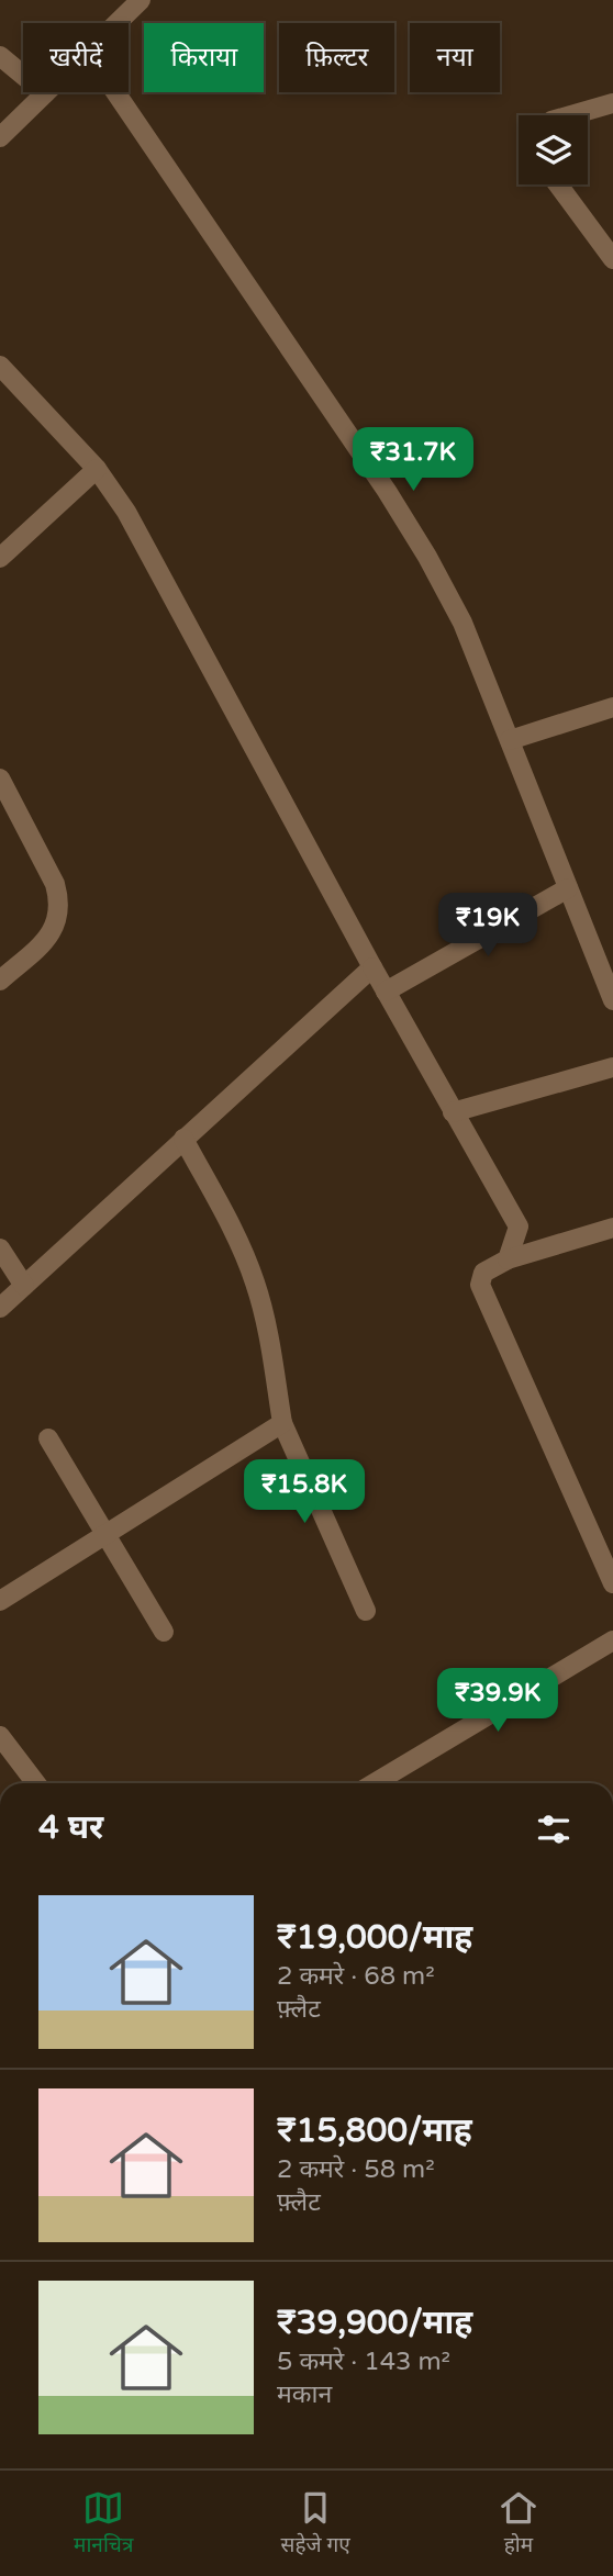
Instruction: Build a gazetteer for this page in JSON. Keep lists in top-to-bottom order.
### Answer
{
  "page": {
    "chip": [
      "खरीदें",
      "किराया",
      "फ़िल्टर",
      "नया"
    ],
    "price": [
      "₹31.7K",
      "₹19K",
      "₹15.8K",
      "₹39.9K"
    ],
    "heading": "4 घर",
    "list": [
      {
        "name": "₹19,000/माह",
        "note": "2 कमरे · 68 m² · फ़्लैट"
      },
      {
        "name": "₹15,800/माह",
        "note": "2 कमरे · 58 m² · फ़्लैट"
      },
      {
        "name": "₹39,900/माह",
        "note": "5 कमरे · 143 m² · मकान"
      }
    ],
    "tabs": ["मानचित्र", "सहेजे गए", "होम"]
  }
}
